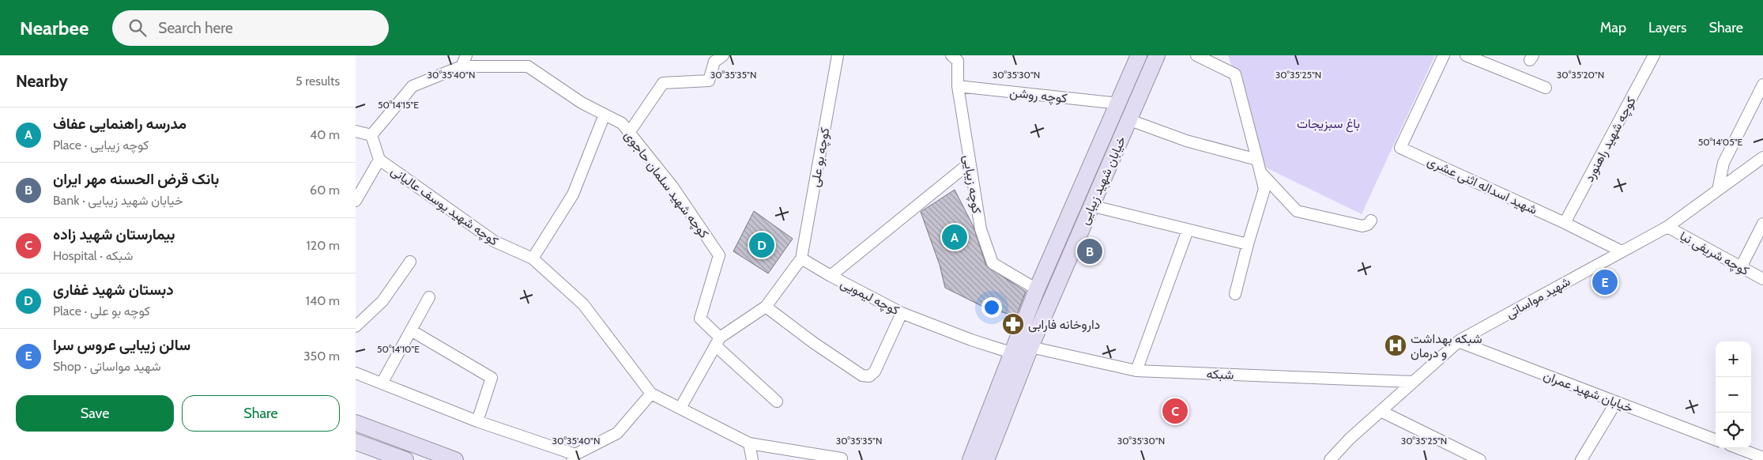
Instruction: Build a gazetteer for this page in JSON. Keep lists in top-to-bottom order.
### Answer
{
  "streets": {
    "main road": ["خیابان شهید زیبایی"],
    "street": [
      "کوچه روشن",
      "کوچه شهید راهنورد",
      "کوچه بو علی",
      "کوچه شهید سلمان حاجوی",
      "کوچه زیبایی",
      "شهید اسداله اثنی عشری",
      "کوچه شهید یوسف عالیانی",
      "کوچه شریفی نیا",
      "کوچه لیمویی",
      "شهید مواساتی",
      "شبکه",
      "خیابان شهید عمران"
    ]
  },
  "crossings": [
    ["کوچه روشن", "خیابان شهید زیبایی"],
    ["کوچه روشن", "کوچه زیبایی"],
    ["کوچه شهید راهنورد", "شهید اسداله اثنی عشری"],
    ["خیابان شهید زیبایی", "کوچه زیبایی"],
    ["خیابان شهید زیبایی", "کوچه لیمویی"],
    ["خیابان شهید زیبایی", "شبکه"],
    ["کوچه زیبایی", "کوچه لیمویی"],
    ["شهید اسداله اثنی عشری", "شهید مواساتی"],
    ["کوچه شریفی نیا", "شهید مواساتی"],
    ["شهید مواساتی", "شبکه"],
    ["شهید مواساتی", "خیابان شهید عمران"]
  ],
  "parks": ["باغ سبزیجات"],
  "places": {
    "pharmacy": ["داروخانه فارابی"],
    "hospital": ["شبکه بهداشت و درمان"]
  },
  "page": {
    "header": "Nearbee",
    "search": "Search here",
    "nav": ["Map", "Layers", "Share"],
    "heading": ["Nearby", "5 results"],
    "list": [
      {
        "mark": "A",
        "name": "مدرسه راهنمایی عفاف",
        "note": "Place · کوچه زیبایی",
        "value": "40 m"
      },
      {
        "mark": "B",
        "name": "بانک قرض الحسنه مهر ایران",
        "note": "Bank · خیابان شهید زیبایی",
        "value": "60 m"
      },
      {
        "mark": "C",
        "name": "بیمارستان شهید زاده",
        "note": "Hospital · شبکه",
        "value": "120 m"
      },
      {
        "mark": "D",
        "name": "دبستان شهید غفاری",
        "note": "Place · کوچه بو علی",
        "value": "140 m"
      },
      {
        "mark": "E",
        "name": "سالن زیبایی عروس سرا",
        "note": "Shop · شهید مواساتی",
        "value": "350 m"
      }
    ],
    "pins": [
      "A",
      "D",
      "B",
      "E",
      "C"
    ],
    "map_buttons": ["+", "−"],
    "buttons": ["Save", "Share"]
  },
  "coordinates": [
    "30°35'40\"N",
    "30°35'35\"N",
    "30°35'30\"N",
    "30°35'25\"N",
    "30°35'20\"N",
    "50°14'15\"E",
    "50°14'05\"E",
    "50°14'10\"E"
  ]
}
